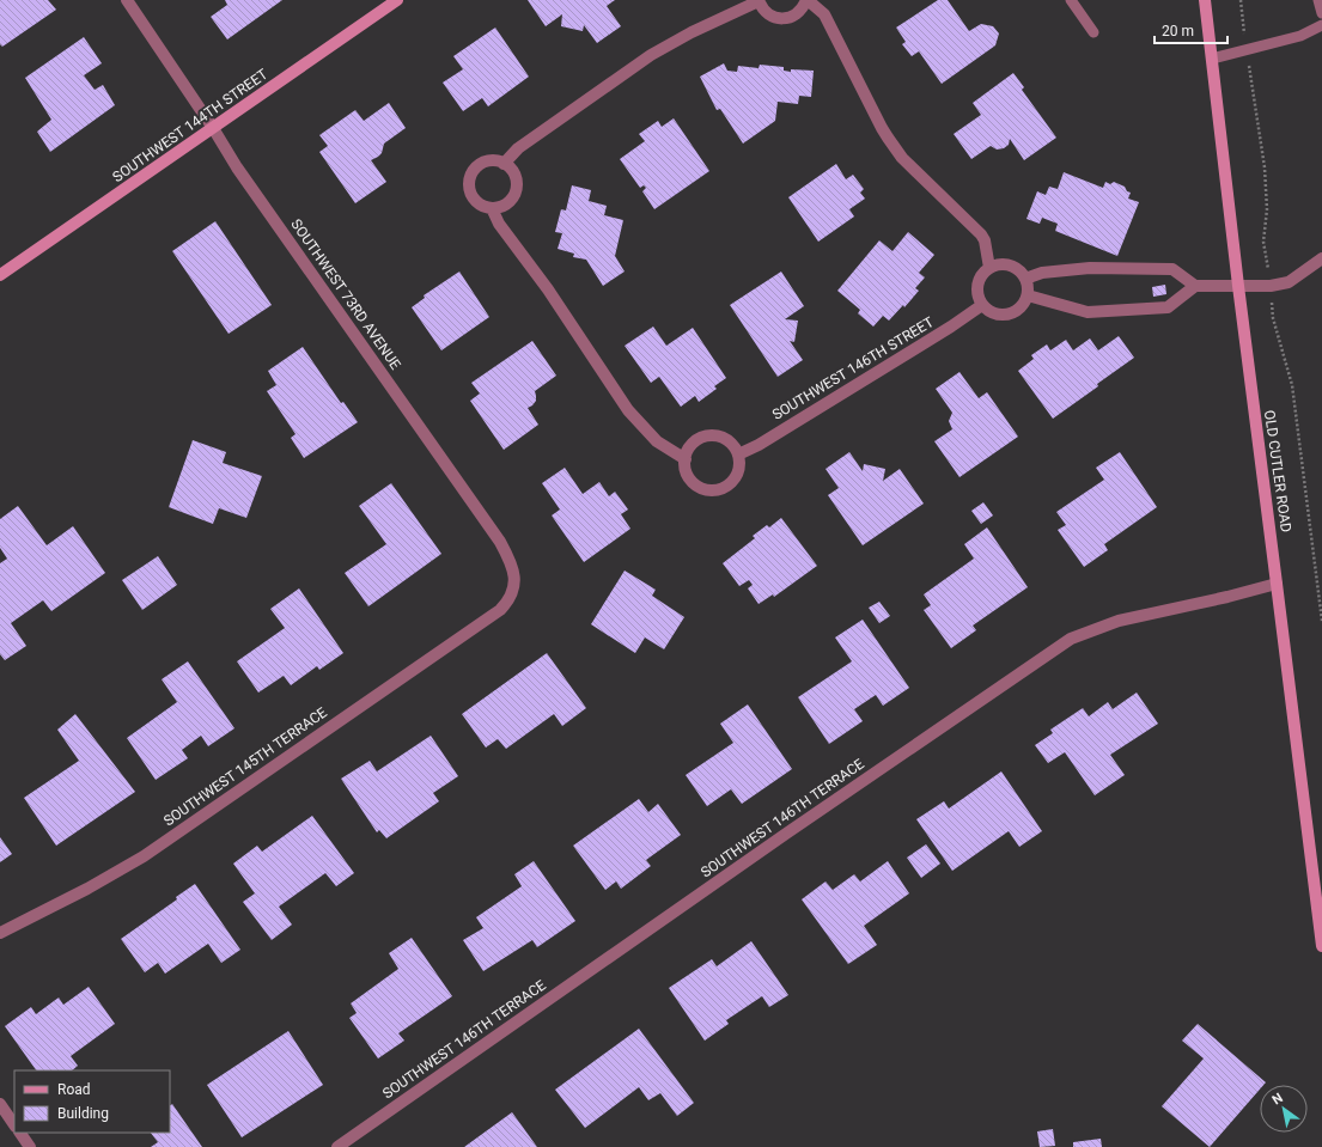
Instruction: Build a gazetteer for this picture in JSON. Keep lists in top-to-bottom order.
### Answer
{
  "streets": {
    "main road": ["SOUTHWEST 144TH STREET", "OLD CUTLER ROAD"],
    "street": [
      "SOUTHWEST 73RD AVENUE",
      "SOUTHWEST 146TH STREET",
      "SOUTHWEST 145TH TERRACE",
      "SOUTHWEST 146TH TERRACE"
    ]
  },
  "crossings": [
    ["SOUTHWEST 144TH STREET", "SOUTHWEST 73RD AVENUE"],
    ["SOUTHWEST 73RD AVENUE", "SOUTHWEST 145TH TERRACE"],
    ["OLD CUTLER ROAD", "SOUTHWEST 146TH TERRACE"]
  ],
  "legend": ["Road", "Building"],
  "scale_bar": "20 m",
  "north": "top left"
}
